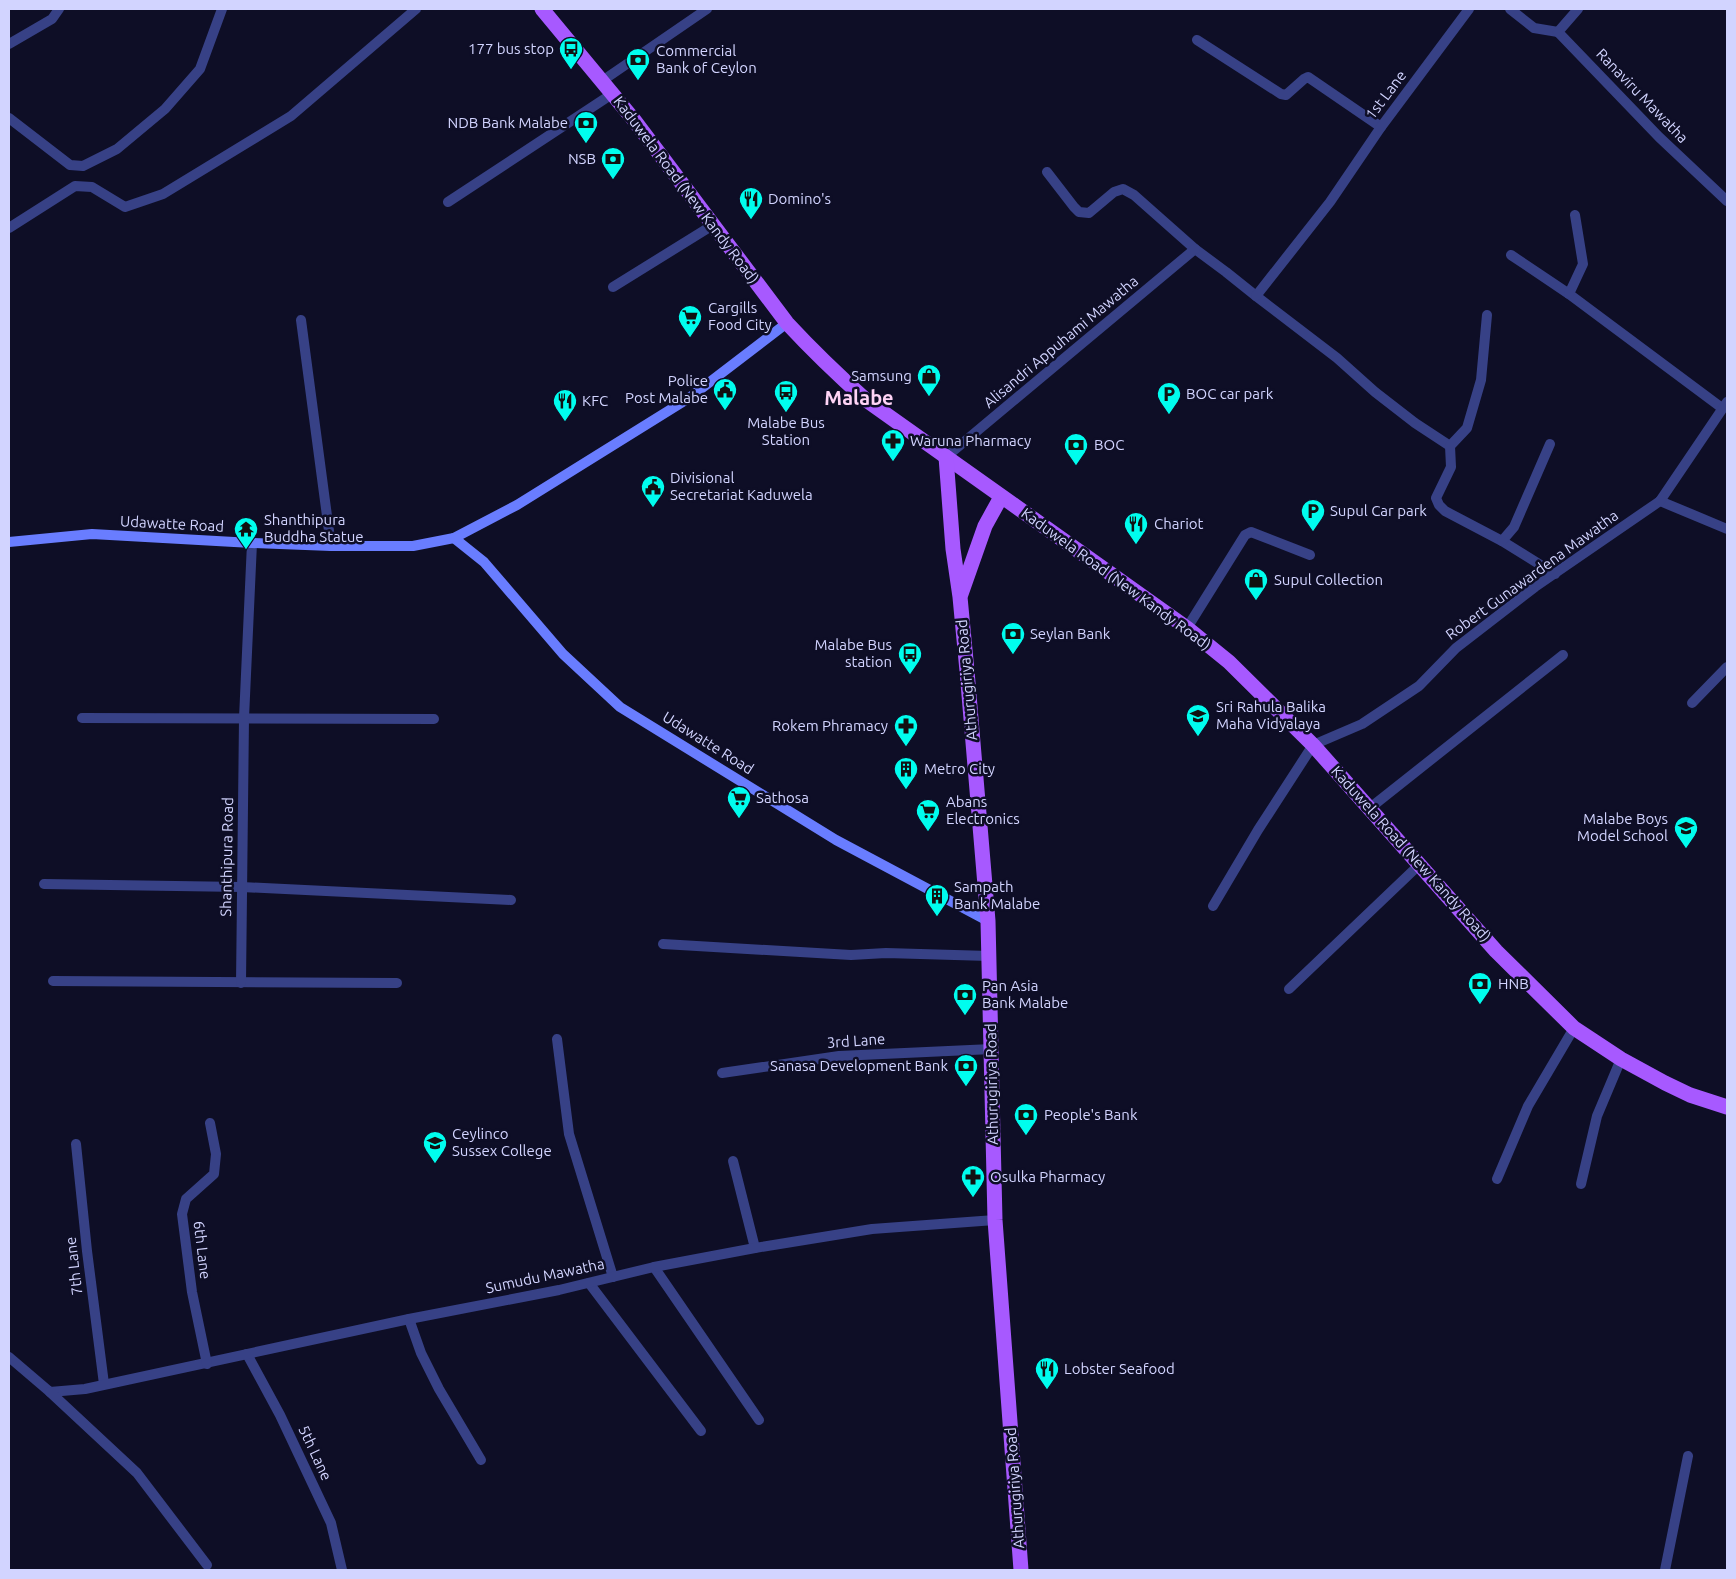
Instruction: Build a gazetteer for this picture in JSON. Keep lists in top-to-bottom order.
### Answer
{
  "streets": {
    "main road": ["Kaduwela Road (New Kandy Road)", "Athurugiriya Road"],
    "street": [
      "1st Lane",
      "Ranaviru Mawatha",
      "Alisandri Appuhami Mawatha",
      "Udawatte Road",
      "Robert Gunawardena Mawatha",
      "Shanthipura Road",
      "3rd Lane",
      "6th Lane",
      "7th Lane",
      "Sumudu Mawatha",
      "5th Lane"
    ]
  },
  "crossings": [
    ["Kaduwela Road (New Kandy Road)", "Alisandri Appuhami Mawatha"],
    ["Kaduwela Road (New Kandy Road)", "Udawatte Road"],
    ["Kaduwela Road (New Kandy Road)", "Robert Gunawardena Mawatha"],
    ["Kaduwela Road (New Kandy Road)", "Athurugiriya Road"],
    ["Alisandri Appuhami Mawatha", "Athurugiriya Road"],
    ["Udawatte Road", "Athurugiriya Road"],
    ["Udawatte Road", "Shanthipura Road"],
    ["Athurugiriya Road", "3rd Lane"],
    ["Athurugiriya Road", "Sumudu Mawatha"],
    ["6th Lane", "Sumudu Mawatha"],
    ["7th Lane", "Sumudu Mawatha"],
    ["Sumudu Mawatha", "5th Lane"]
  ],
  "districts": ["Malabe"],
  "places": {
    "bus stop": ["177 bus stop", "Malabe Bus Station", "Malabe Bus station"],
    "bank": [
      "Commercial Bank of Ceylon",
      "NDB Bank Malabe",
      "NSB",
      "BOC",
      "Seylan Bank",
      "HNB",
      "Pan Asia Bank Malabe",
      "Sanasa Development Bank",
      "People's Bank"
    ],
    "restaurant": [
      "Domino's",
      "KFC",
      "Chariot",
      "Lobster Seafood"
    ],
    "supermarket": ["Cargills Food City", "Sathosa", "Abans Electronics"],
    "shop": ["Samsung", "Supul Collection"],
    "public building": ["Police Post Malabe", "Divisional Secretariat Kaduwela"],
    "parking": ["BOC car park", "Supul Car park"],
    "pharmacy": ["Waruna Pharmacy", "Rokem Phramacy", "Osulka Pharmacy"],
    "temple": ["Shanthipura Buddha Statue"],
    "school or university": ["Sri Rahula Balika Maha Vidyalaya", "Malabe Boys Model School", "Ceylinco Sussex College"],
    "building": ["Metro City", "Sampath Bank Malabe"]
  }
}
